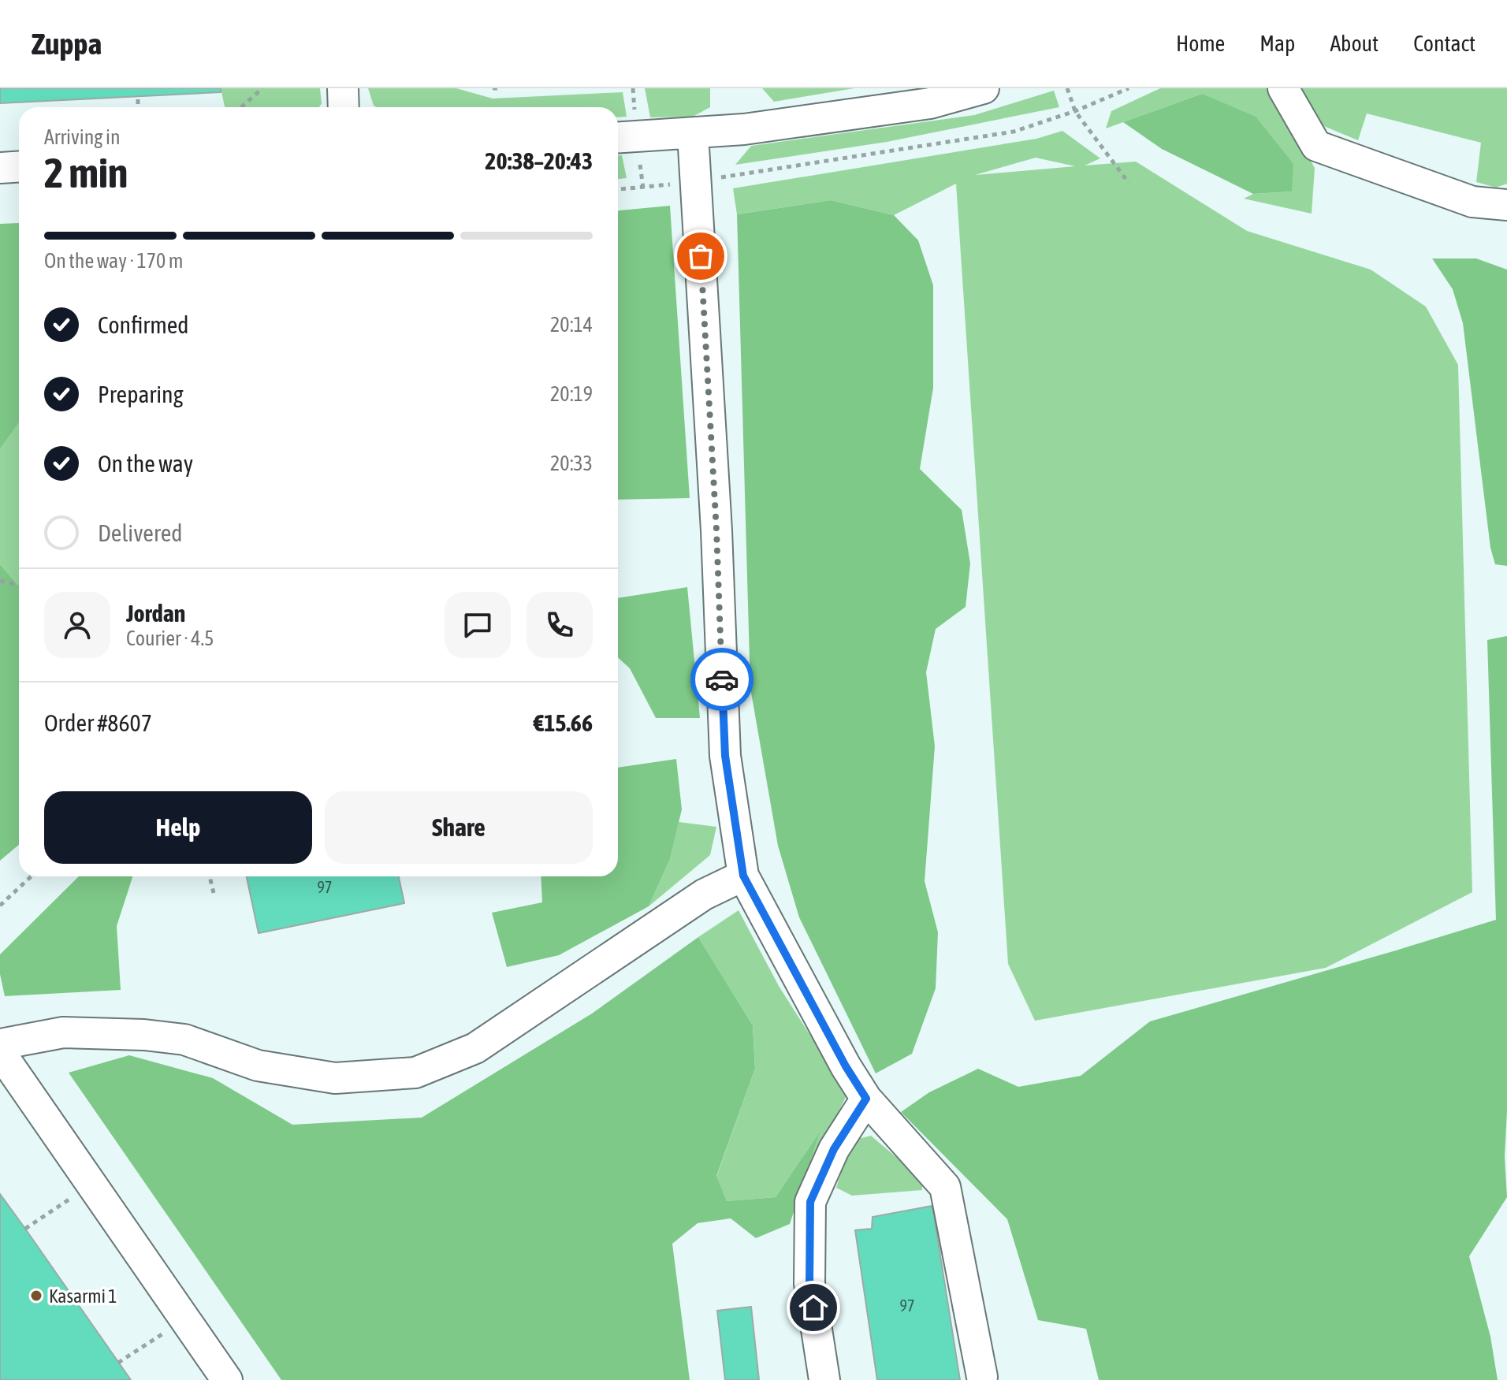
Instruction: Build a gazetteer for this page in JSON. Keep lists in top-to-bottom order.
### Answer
{
  "places": ["Kasarmi 1"],
  "house_numbers": ["97", "97"],
  "page": {
    "header": "Zuppa",
    "nav": [
      "Home",
      "Map",
      "About",
      "Contact"
    ],
    "heading": ["2 min", "Arriving in", "20:38–20:43"],
    "panel": [
      "Jordan",
      "Courier · 4.5",
      "Order #8607",
      "€15.66"
    ],
    "bar": "On the way · 170 m",
    "list": [
      ["Confirmed", "20:14"],
      ["Preparing", "20:19"],
      ["On the way", "20:33"],
      "Delivered"
    ],
    "buttons": ["Help", "Share"]
  }
}
